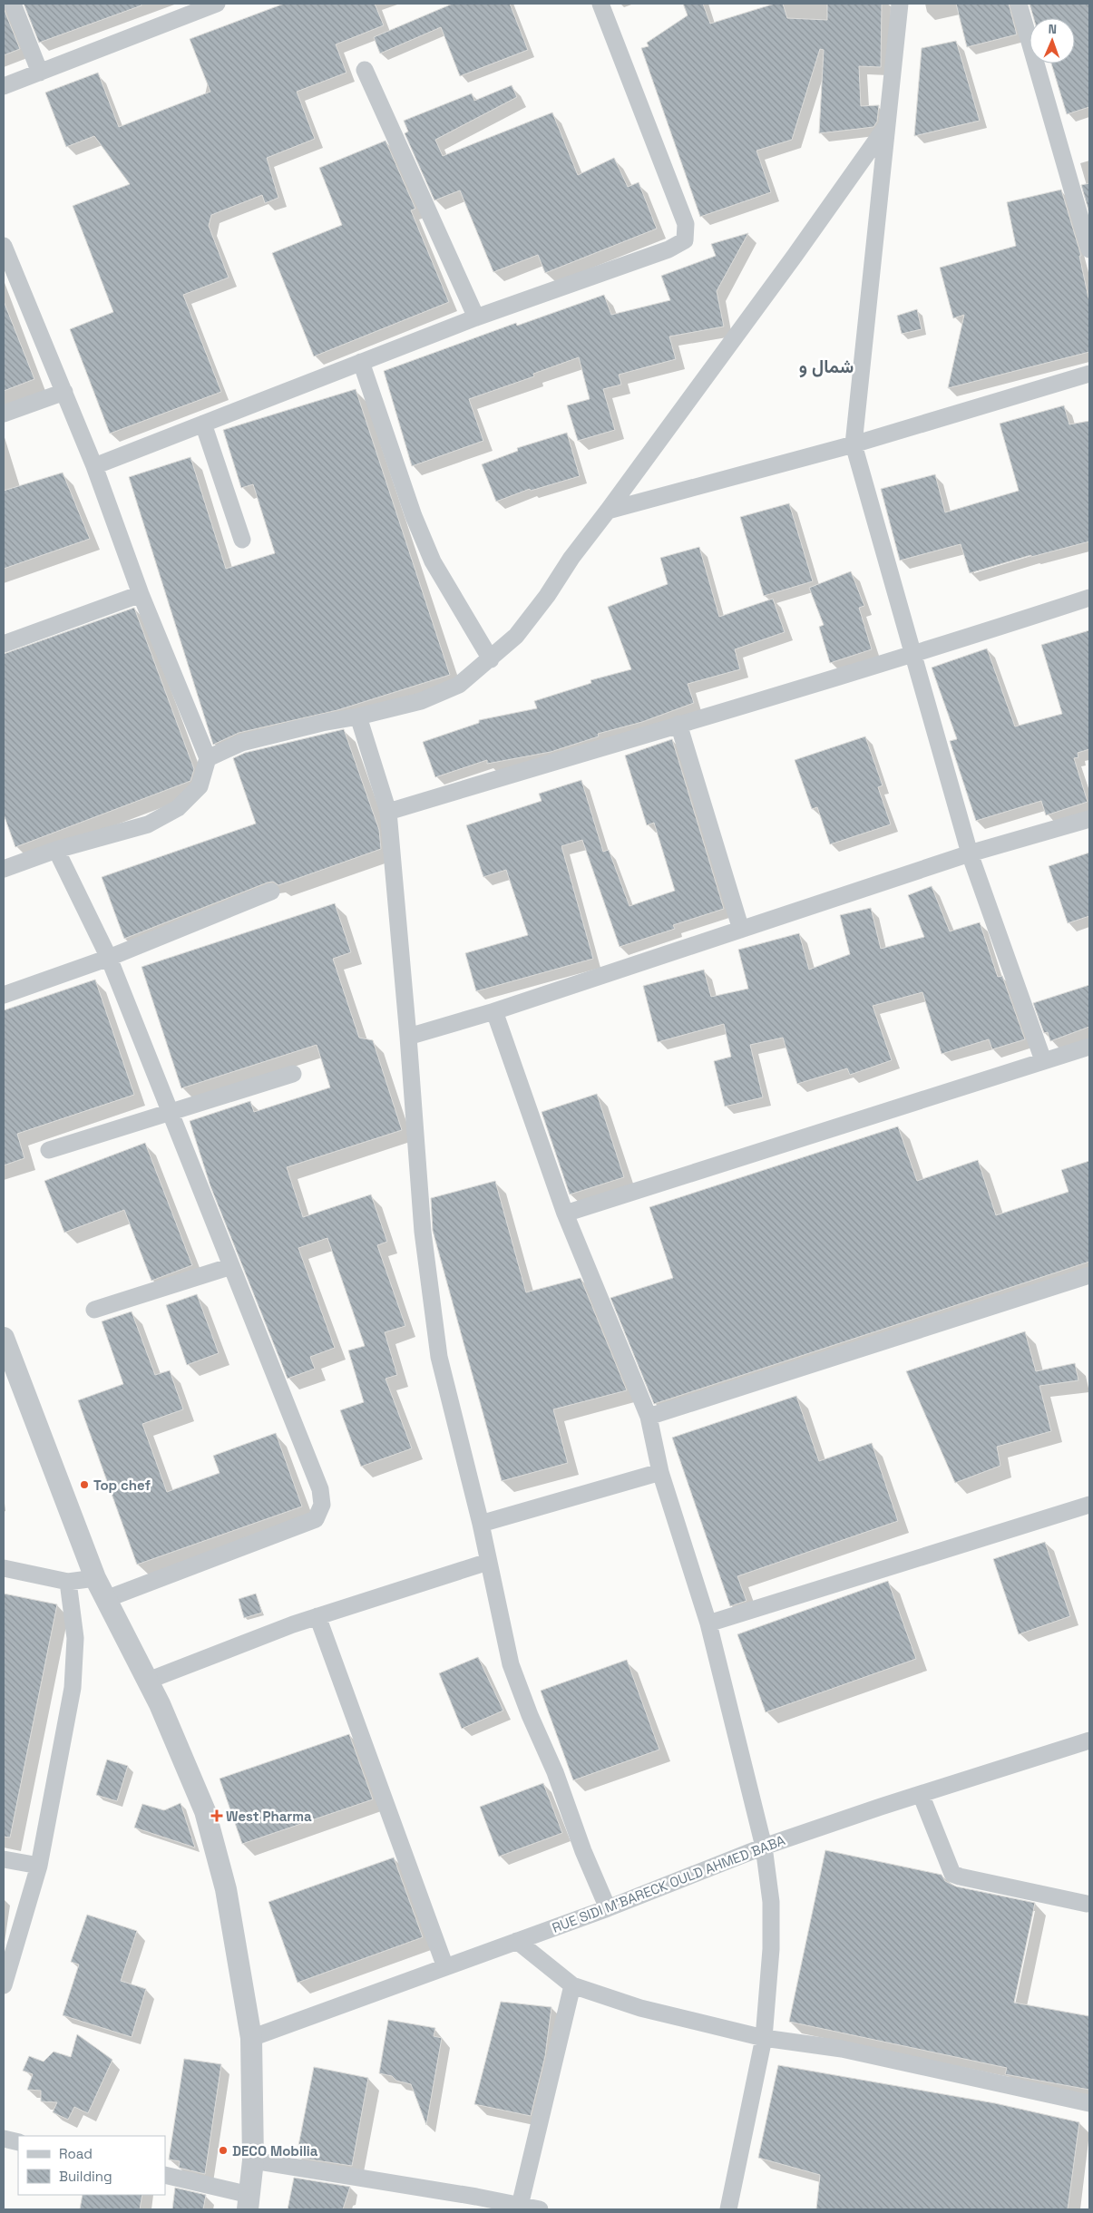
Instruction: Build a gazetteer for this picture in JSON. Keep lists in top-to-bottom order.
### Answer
{
  "streets": {
    "street": ["RUE SIDI M'BARECK OULD AHMED BABA"]
  },
  "districts": ["شمال و"],
  "places": {
    "other": ["Top chef", "DECO Mobilia"],
    "health": ["West Pharma"]
  },
  "legend": ["Road", "Building"],
  "north": "top"
}
